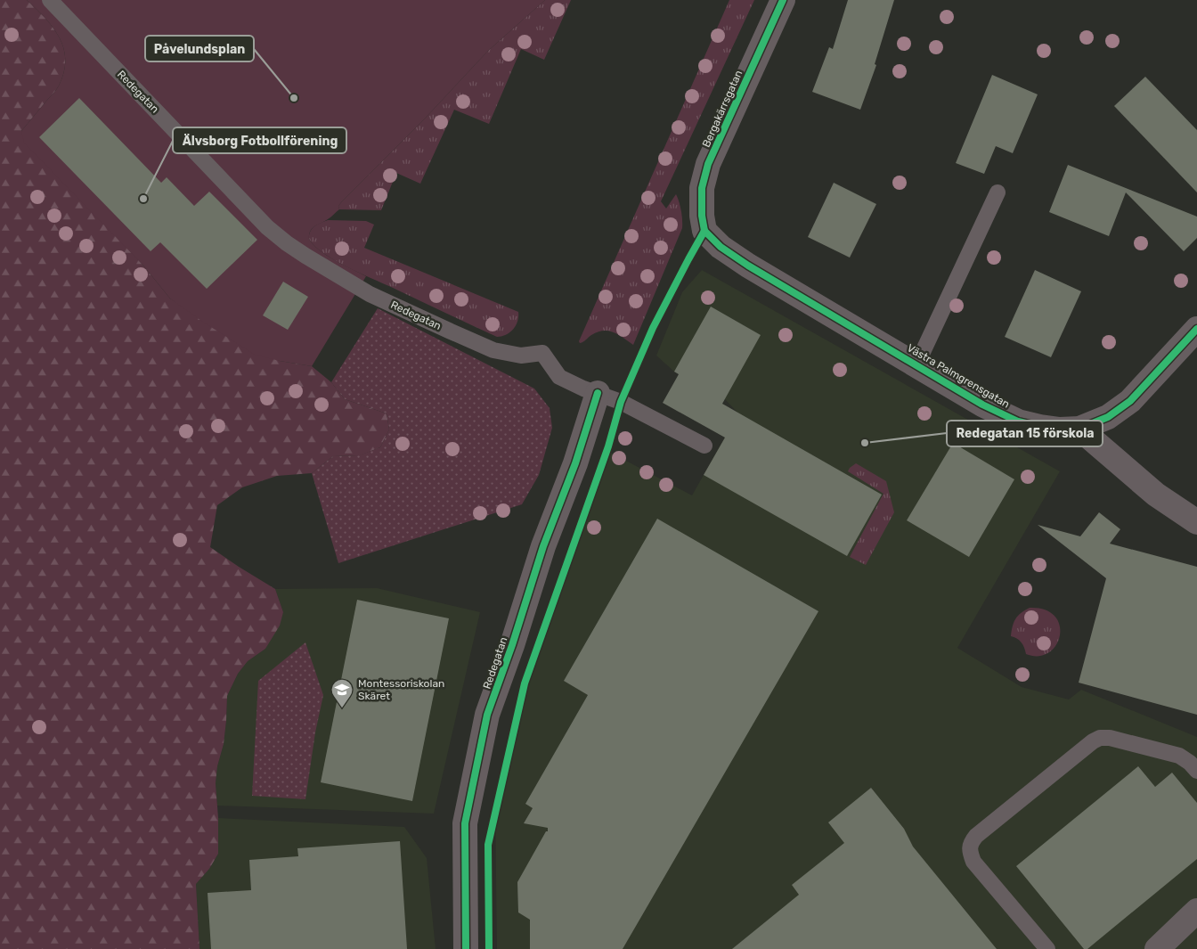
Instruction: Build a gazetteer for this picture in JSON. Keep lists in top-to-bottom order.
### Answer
{
  "streets": {
    "street": ["Redegatan", "Bergakärrsgatan", "Västra Palmgrensgatan"]
  },
  "crossings": [
    ["Bergakärrsgatan", "Västra Palmgrensgatan"]
  ],
  "places": {
    "other": ["Påvelundsplan", "Älvsborg Fotbollförening", "Redegatan 15 förskola"],
    "school or university": ["Montessoriskolan Skäret"]
  }
}
